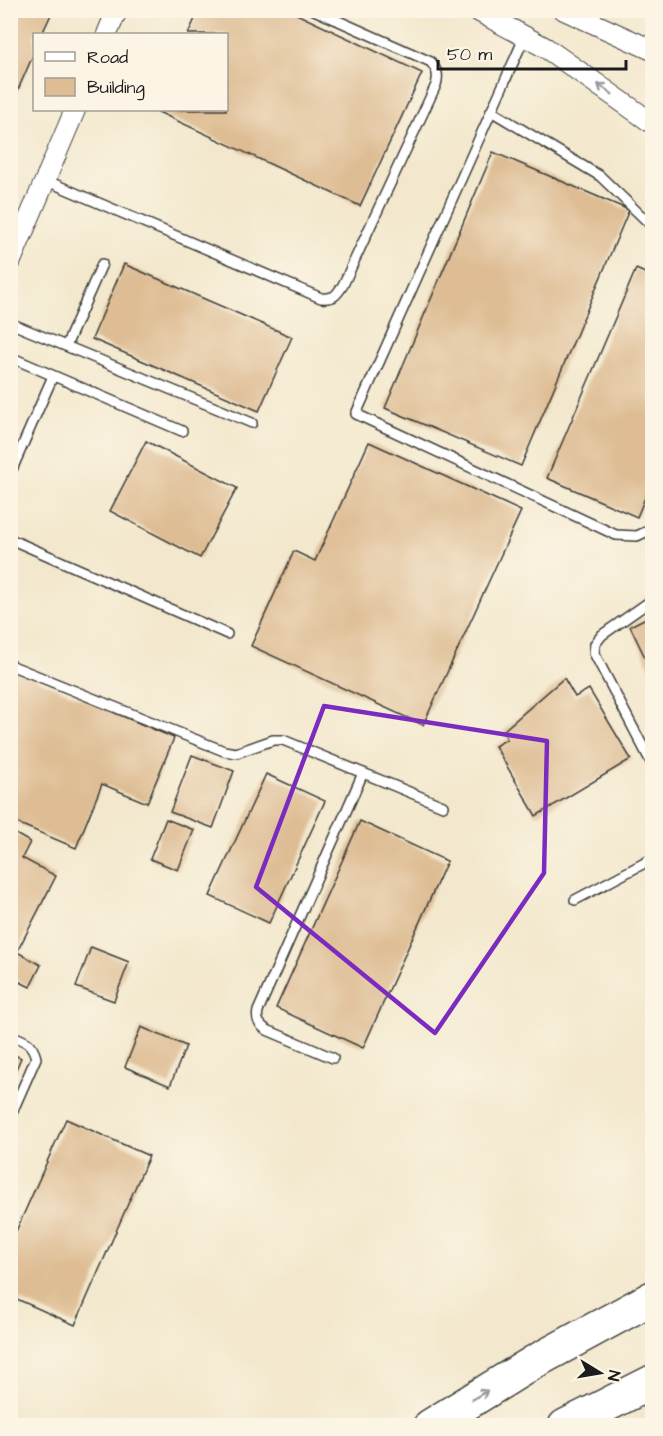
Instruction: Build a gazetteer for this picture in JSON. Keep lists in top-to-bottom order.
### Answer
{
  "legend": ["Road", "Building"],
  "scale_bar": "50 m",
  "north": "right"
}
